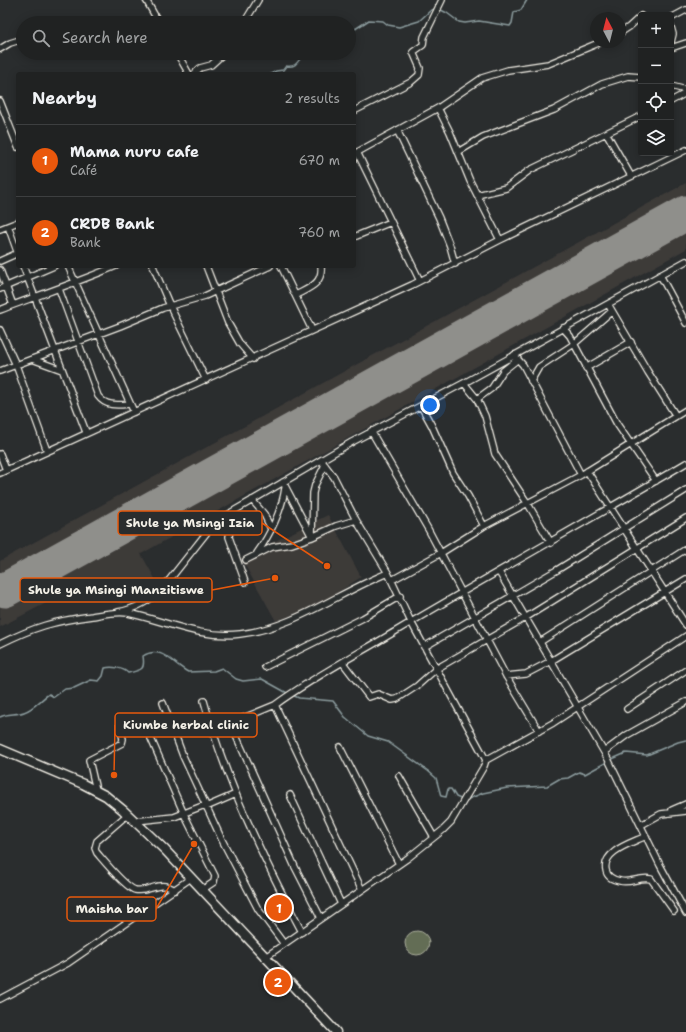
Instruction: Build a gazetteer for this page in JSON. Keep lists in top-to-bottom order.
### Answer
{
  "places": [
    "Shule ya Msingi Izia",
    "Shule ya Msingi Manzitiswe",
    "Kiumbe herbal clinic",
    "Maisha bar"
  ],
  "north": "top",
  "page": {
    "map_buttons": ["+", "−"],
    "search": "Search here",
    "heading": ["Nearby", "2 results"],
    "list": [
      {
        "mark": "1",
        "name": "Mama nuru cafe",
        "note": "Café",
        "value": "670 m"
      },
      {
        "mark": "2",
        "name": "CRDB Bank",
        "note": "Bank",
        "value": "760 m"
      }
    ],
    "pins": ["1", "2"]
  }
}
